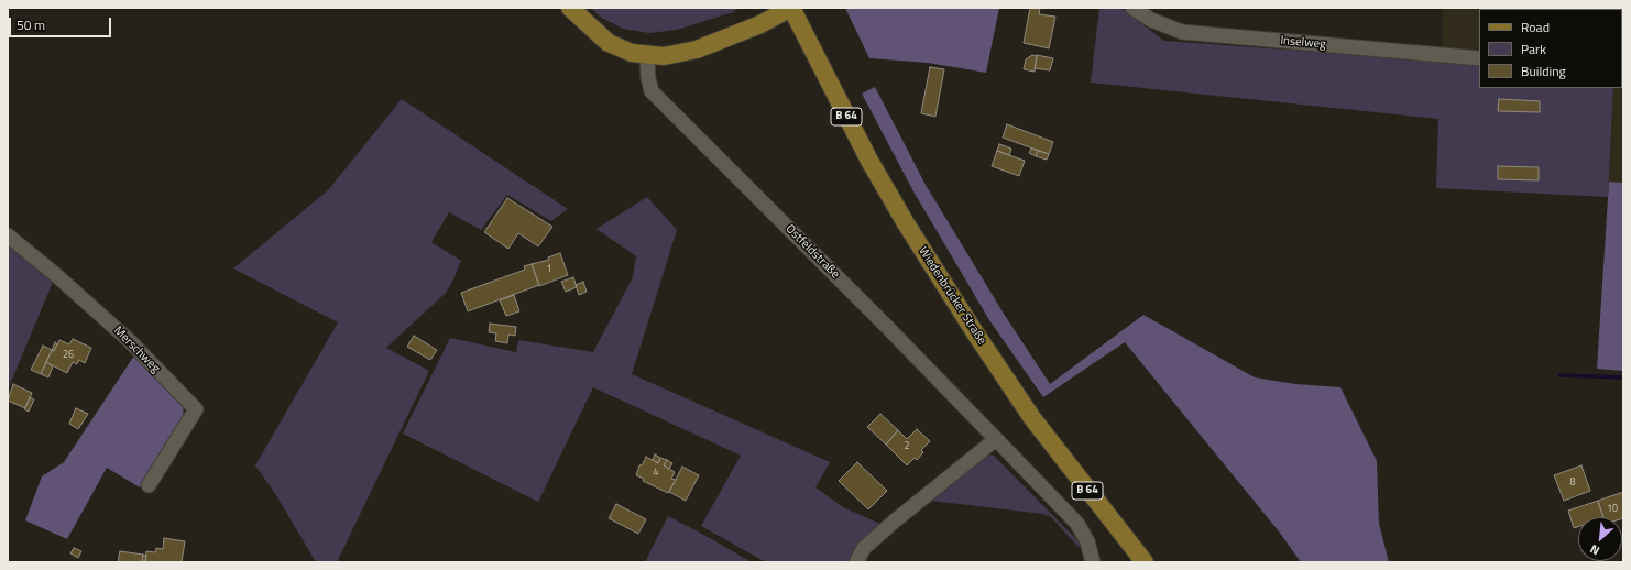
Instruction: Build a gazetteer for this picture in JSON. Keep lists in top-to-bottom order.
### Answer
{
  "streets": {
    "main road": ["B 64", "Wiedenbrücker Straße"],
    "street": ["Inselweg", "Ostfeldstraße", "Merschweg"]
  },
  "crossings": [
    ["Ostfeldstraße", "Wiedenbrücker Straße"]
  ],
  "house_numbers": [
    "1",
    "26",
    "2",
    "4",
    "8",
    "10"
  ],
  "legend": ["Road", "Park", "Building"],
  "scale_bar": "50 m",
  "north": "bottom left"
}
